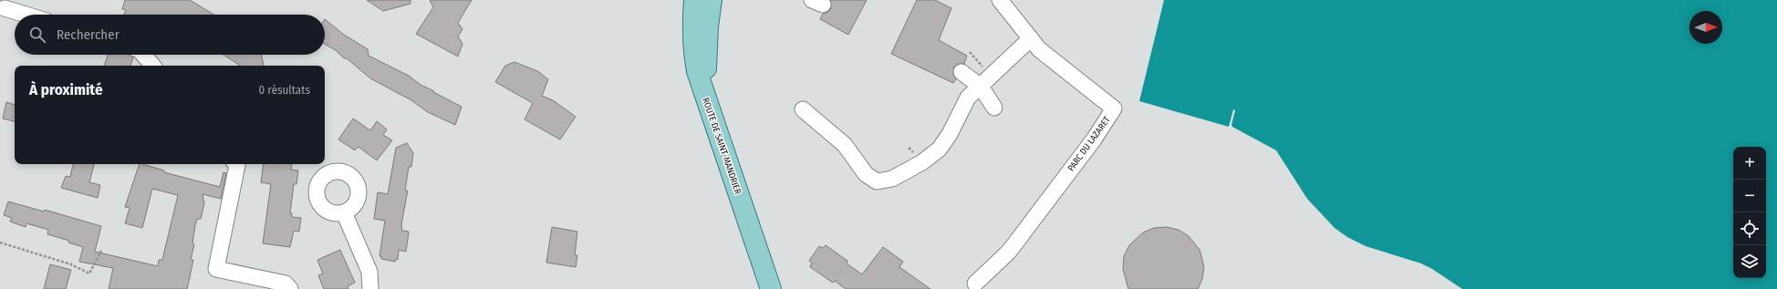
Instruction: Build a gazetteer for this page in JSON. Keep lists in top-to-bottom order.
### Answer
{
  "streets": {
    "main road": ["ROUTE DE SAINT-MANDRIER"],
    "street": ["PARC DU LAZARET"]
  },
  "north": "right",
  "page": {
    "search": "Rechercher",
    "heading": ["À proximité", "0 résultats"],
    "map_buttons": ["+", "−"]
  }
}
